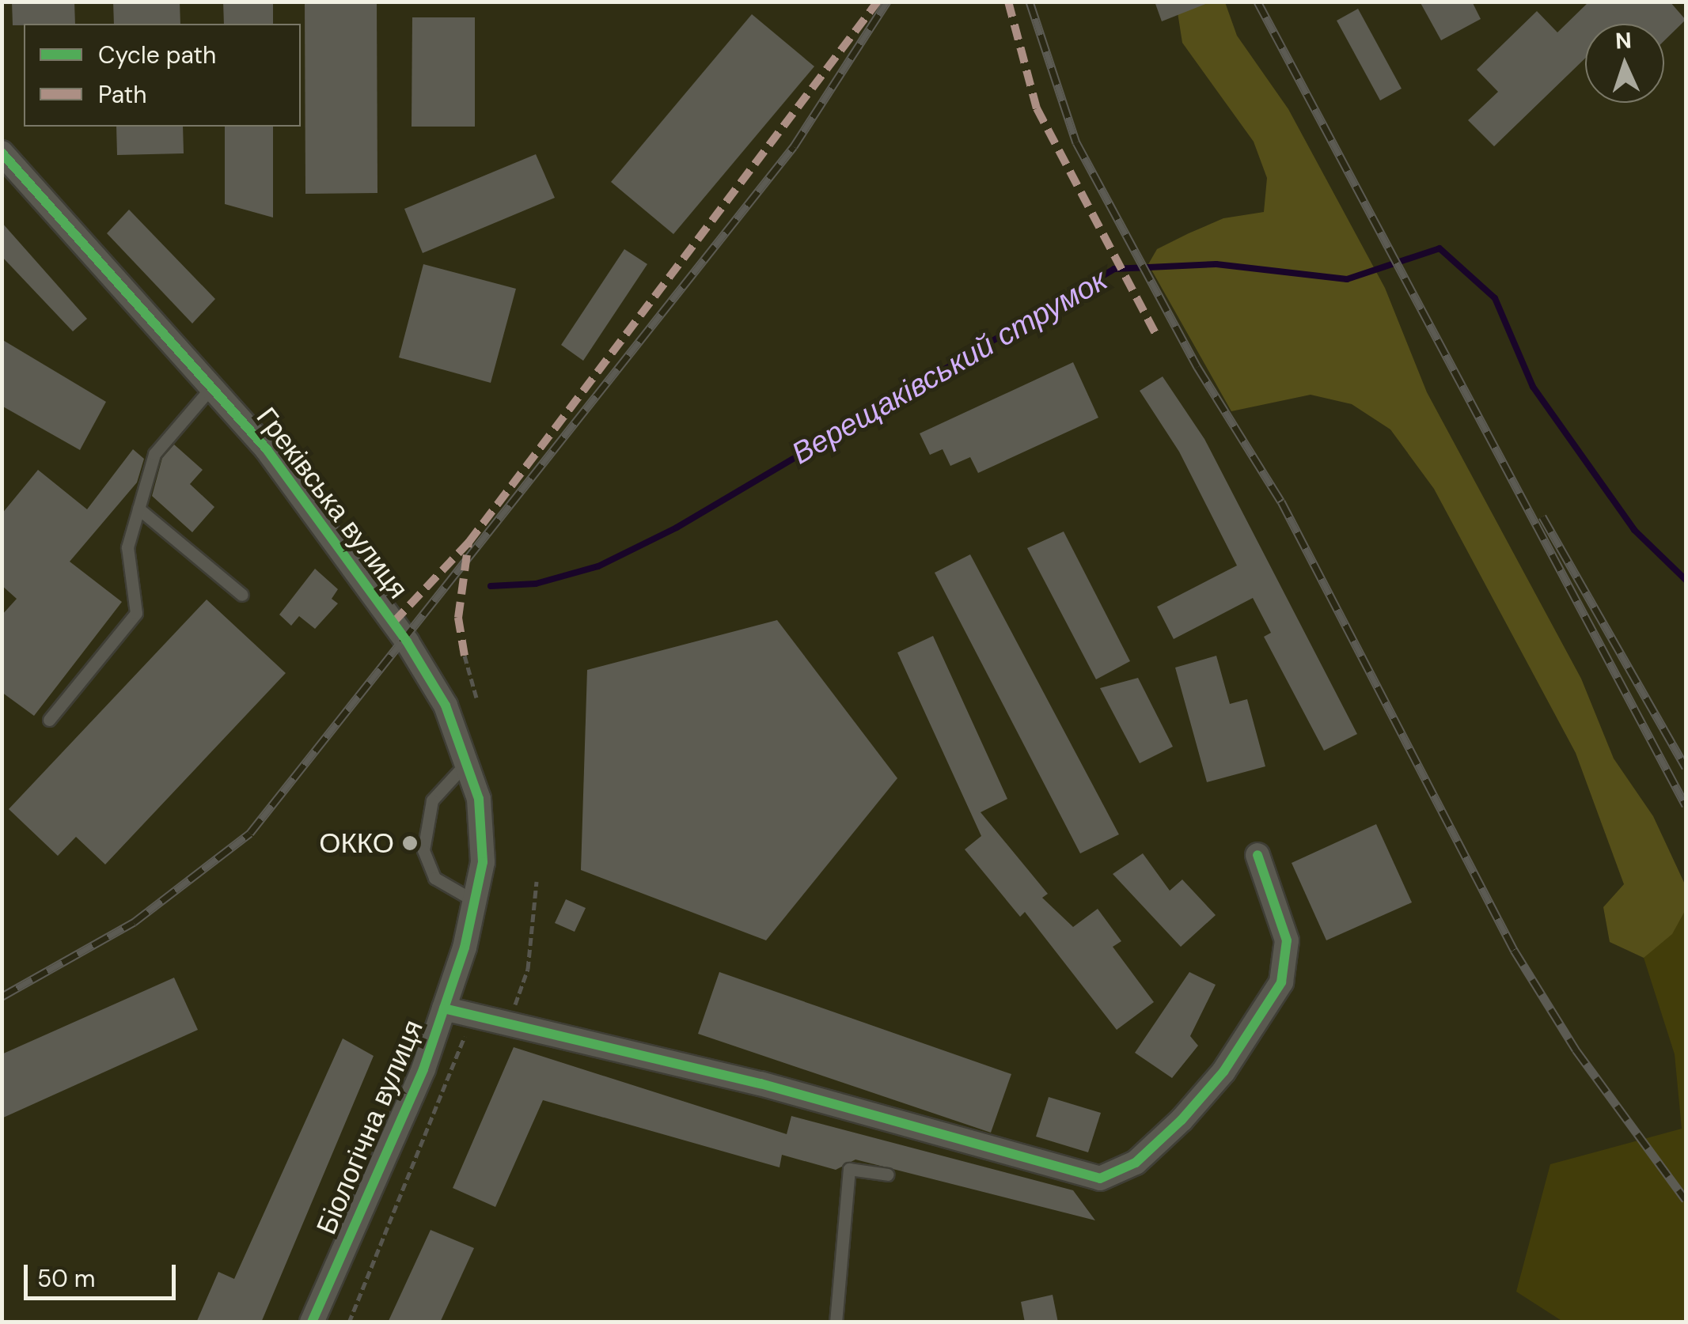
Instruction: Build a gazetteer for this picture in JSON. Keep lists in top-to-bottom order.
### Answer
{
  "streets": {
    "street": ["Греківська вулиця", "Біологічна вулиця"]
  },
  "crossings": [
    ["Греківська вулиця", "Біологічна вулиця"]
  ],
  "water": ["Верещаківський струмок"],
  "places": ["ОККО"],
  "legend": ["Cycle path", "Path"],
  "scale_bar": "50 m",
  "north": "top"
}
